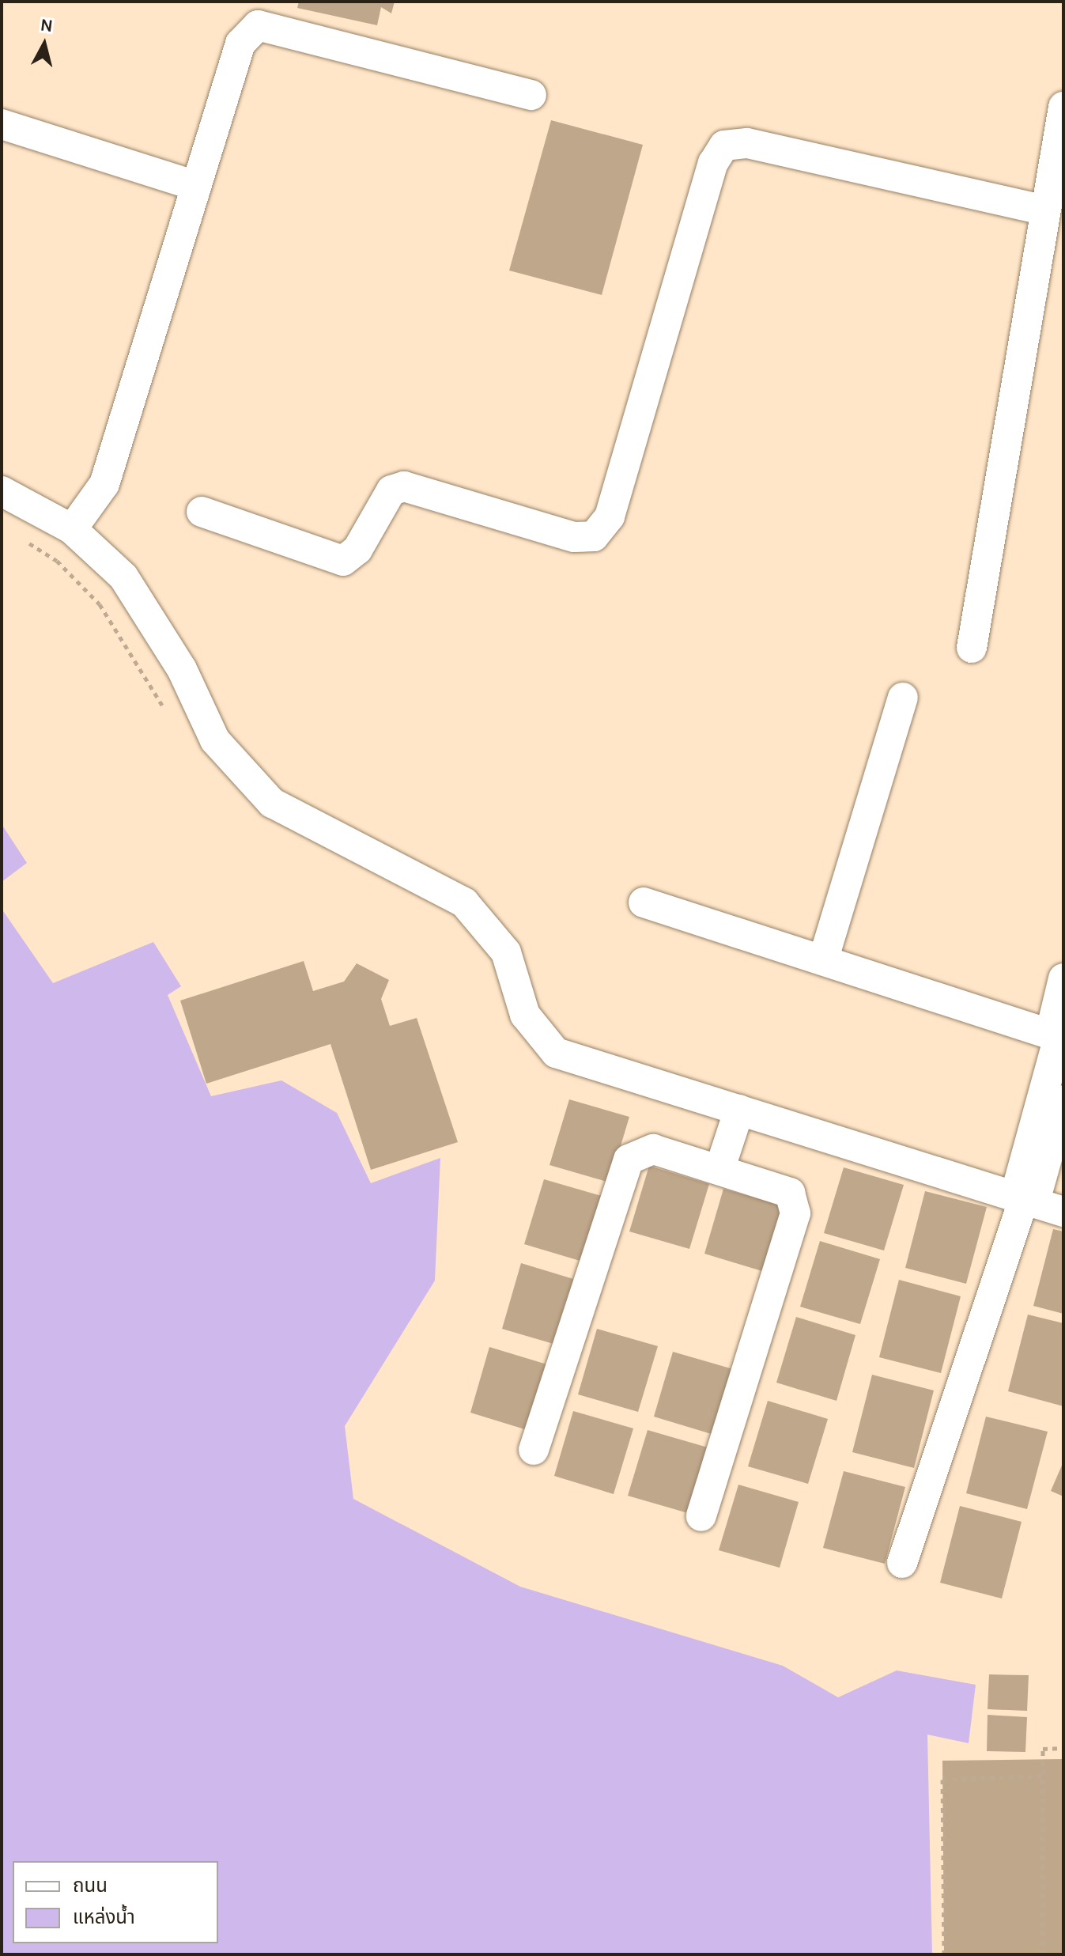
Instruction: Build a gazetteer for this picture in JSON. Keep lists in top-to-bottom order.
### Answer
{
  "legend": ["ถนน", "แหล่งน้ำ"],
  "north": "top"
}
